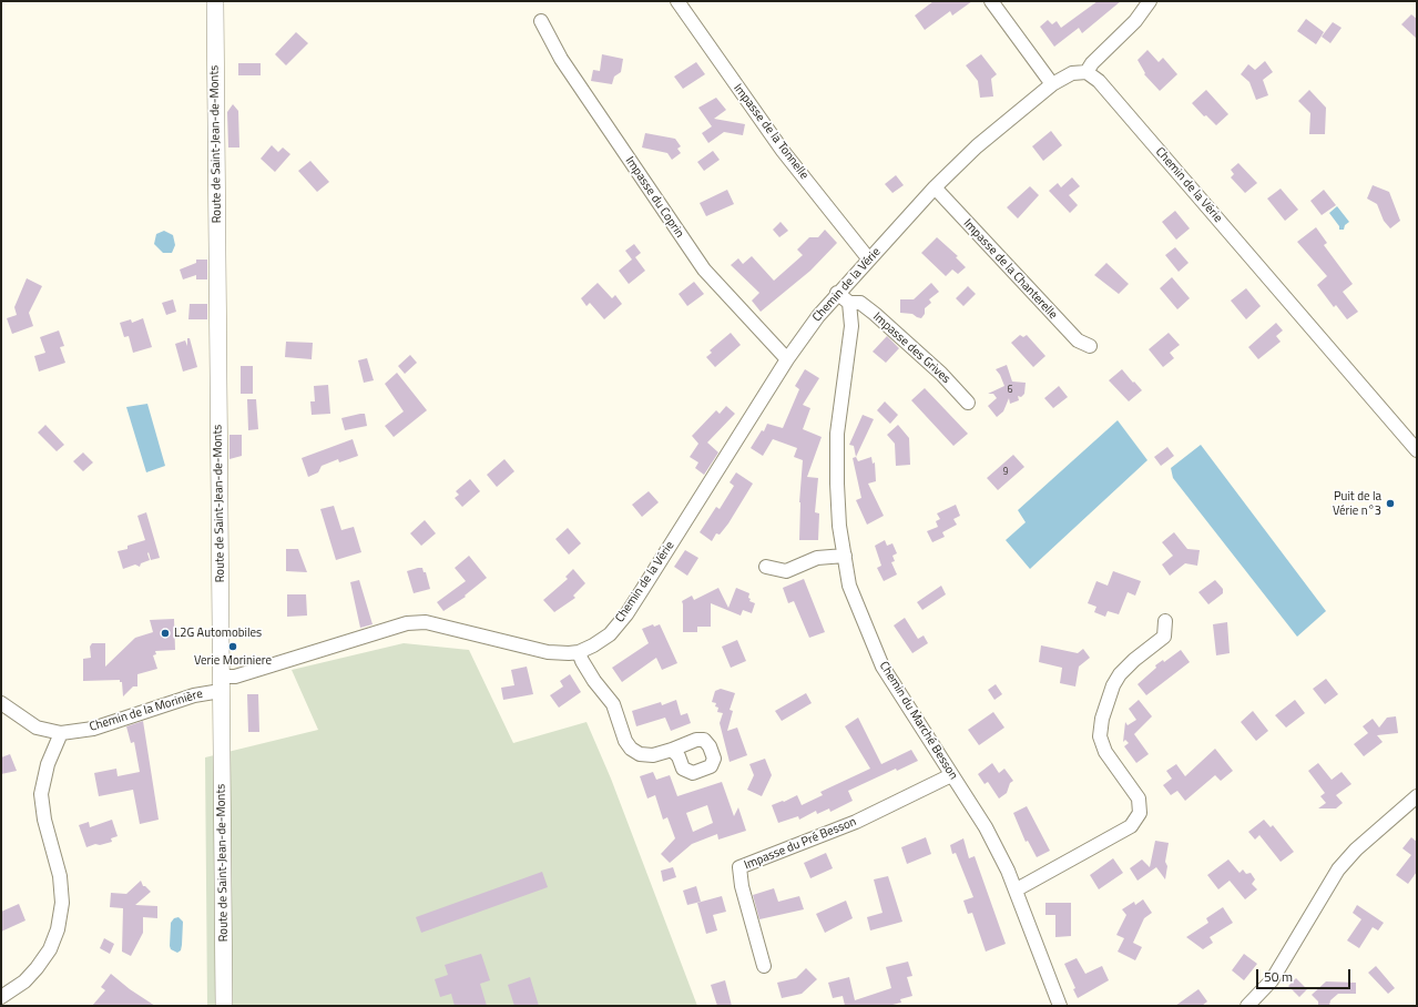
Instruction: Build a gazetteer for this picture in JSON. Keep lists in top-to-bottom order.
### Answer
{
  "streets": {
    "main road": ["Route de Saint-Jean-de-Monts"],
    "street": [
      "Impasse de la Tonnelle",
      "Chemin de la Vérie",
      "Impasse du Coprin",
      "Impasse de la Chanterelle",
      "Impasse des Grives",
      "Chemin de la Morinière",
      "Chemin du Marché Besson",
      "Impasse du Pré Besson"
    ]
  },
  "crossings": [
    ["Impasse de la Tonnelle", "Chemin de la Vérie"],
    ["Route de Saint-Jean-de-Monts", "Chemin de la Vérie"],
    ["Route de Saint-Jean-de-Monts", "Chemin de la Morinière"],
    ["Chemin de la Vérie", "Impasse du Coprin"],
    ["Chemin de la Vérie", "Impasse de la Chanterelle"],
    ["Chemin de la Vérie", "Chemin de la Morinière"],
    ["Impasse des Grives", "Chemin du Marché Besson"],
    ["Chemin du Marché Besson", "Impasse du Pré Besson"]
  ],
  "places": ["Puit de la Vérie n°3", "L2G Automobiles", "Verie Moriniere"],
  "house_numbers": ["6", "9"],
  "scale_bar": "50 m"
}
